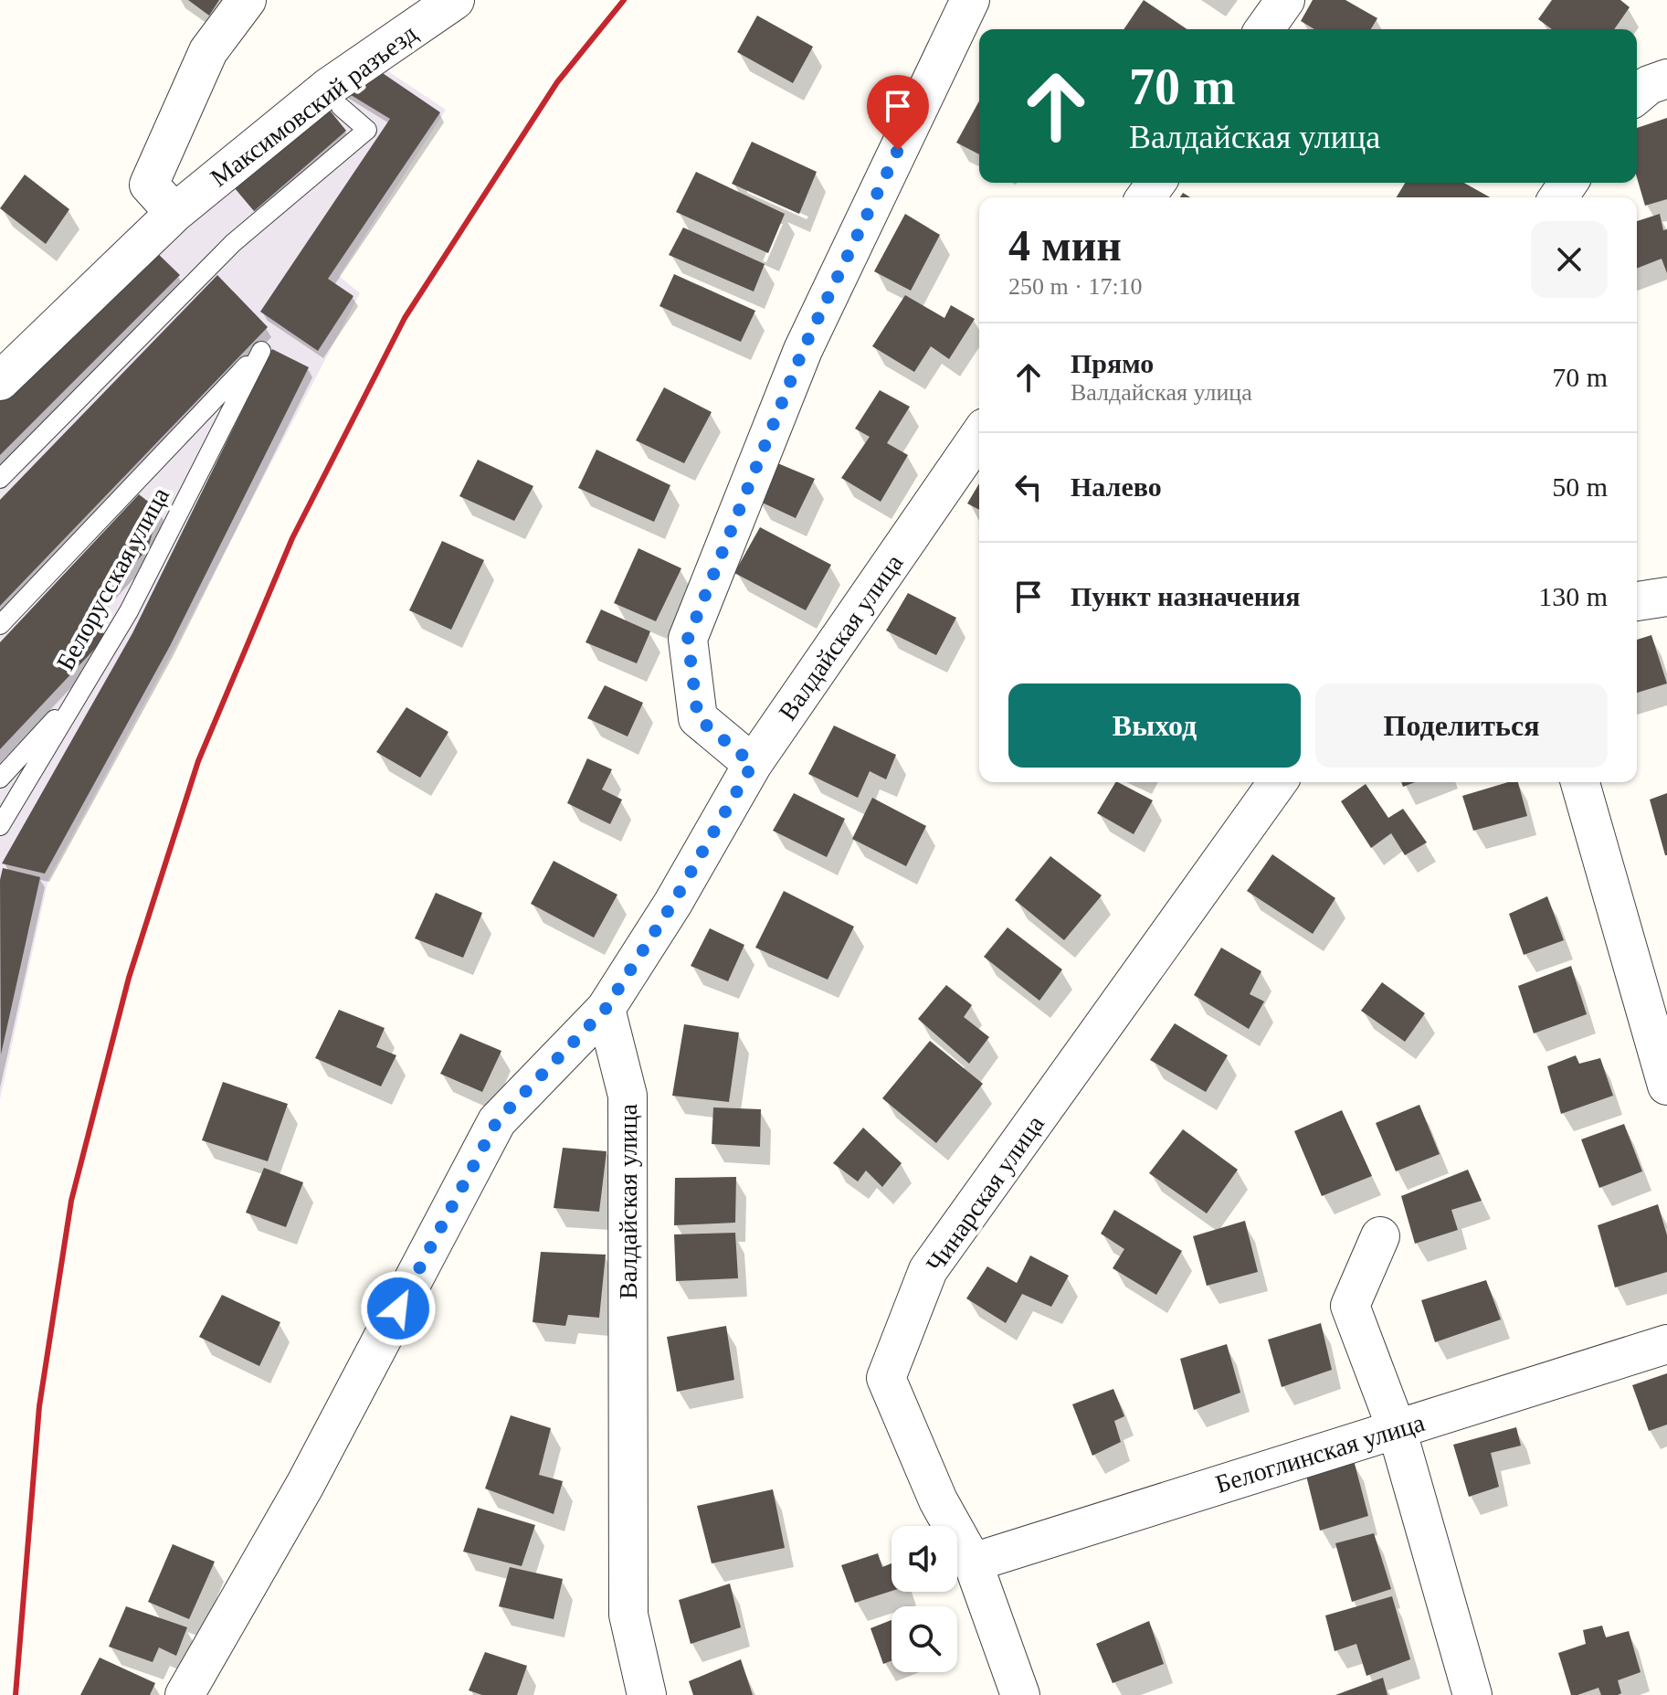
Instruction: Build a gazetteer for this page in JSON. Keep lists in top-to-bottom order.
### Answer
{
  "streets": {
    "street": [
      "Максимовский разъезд",
      "Валдайская улица",
      "Чинарская улица",
      "Белоглинская улица"
    ],
    "lane": ["Белорусская улица"]
  },
  "crossings": [
    ["Чинарская улица", "Белоглинская улица"]
  ],
  "page": {
    "turn": ["70 m", "Валдайская улица"],
    "heading": ["4 мин", "250 m · 17:10"],
    "list": [
      {
        "name": "Прямо",
        "note": "Валдайская улица",
        "value": "70 m"
      },
      {
        "name": "Налево",
        "value": "50 m"
      },
      {
        "name": "Пункт назначения",
        "value": "130 m"
      }
    ],
    "buttons": ["Выход", "Поделиться"]
  }
}
